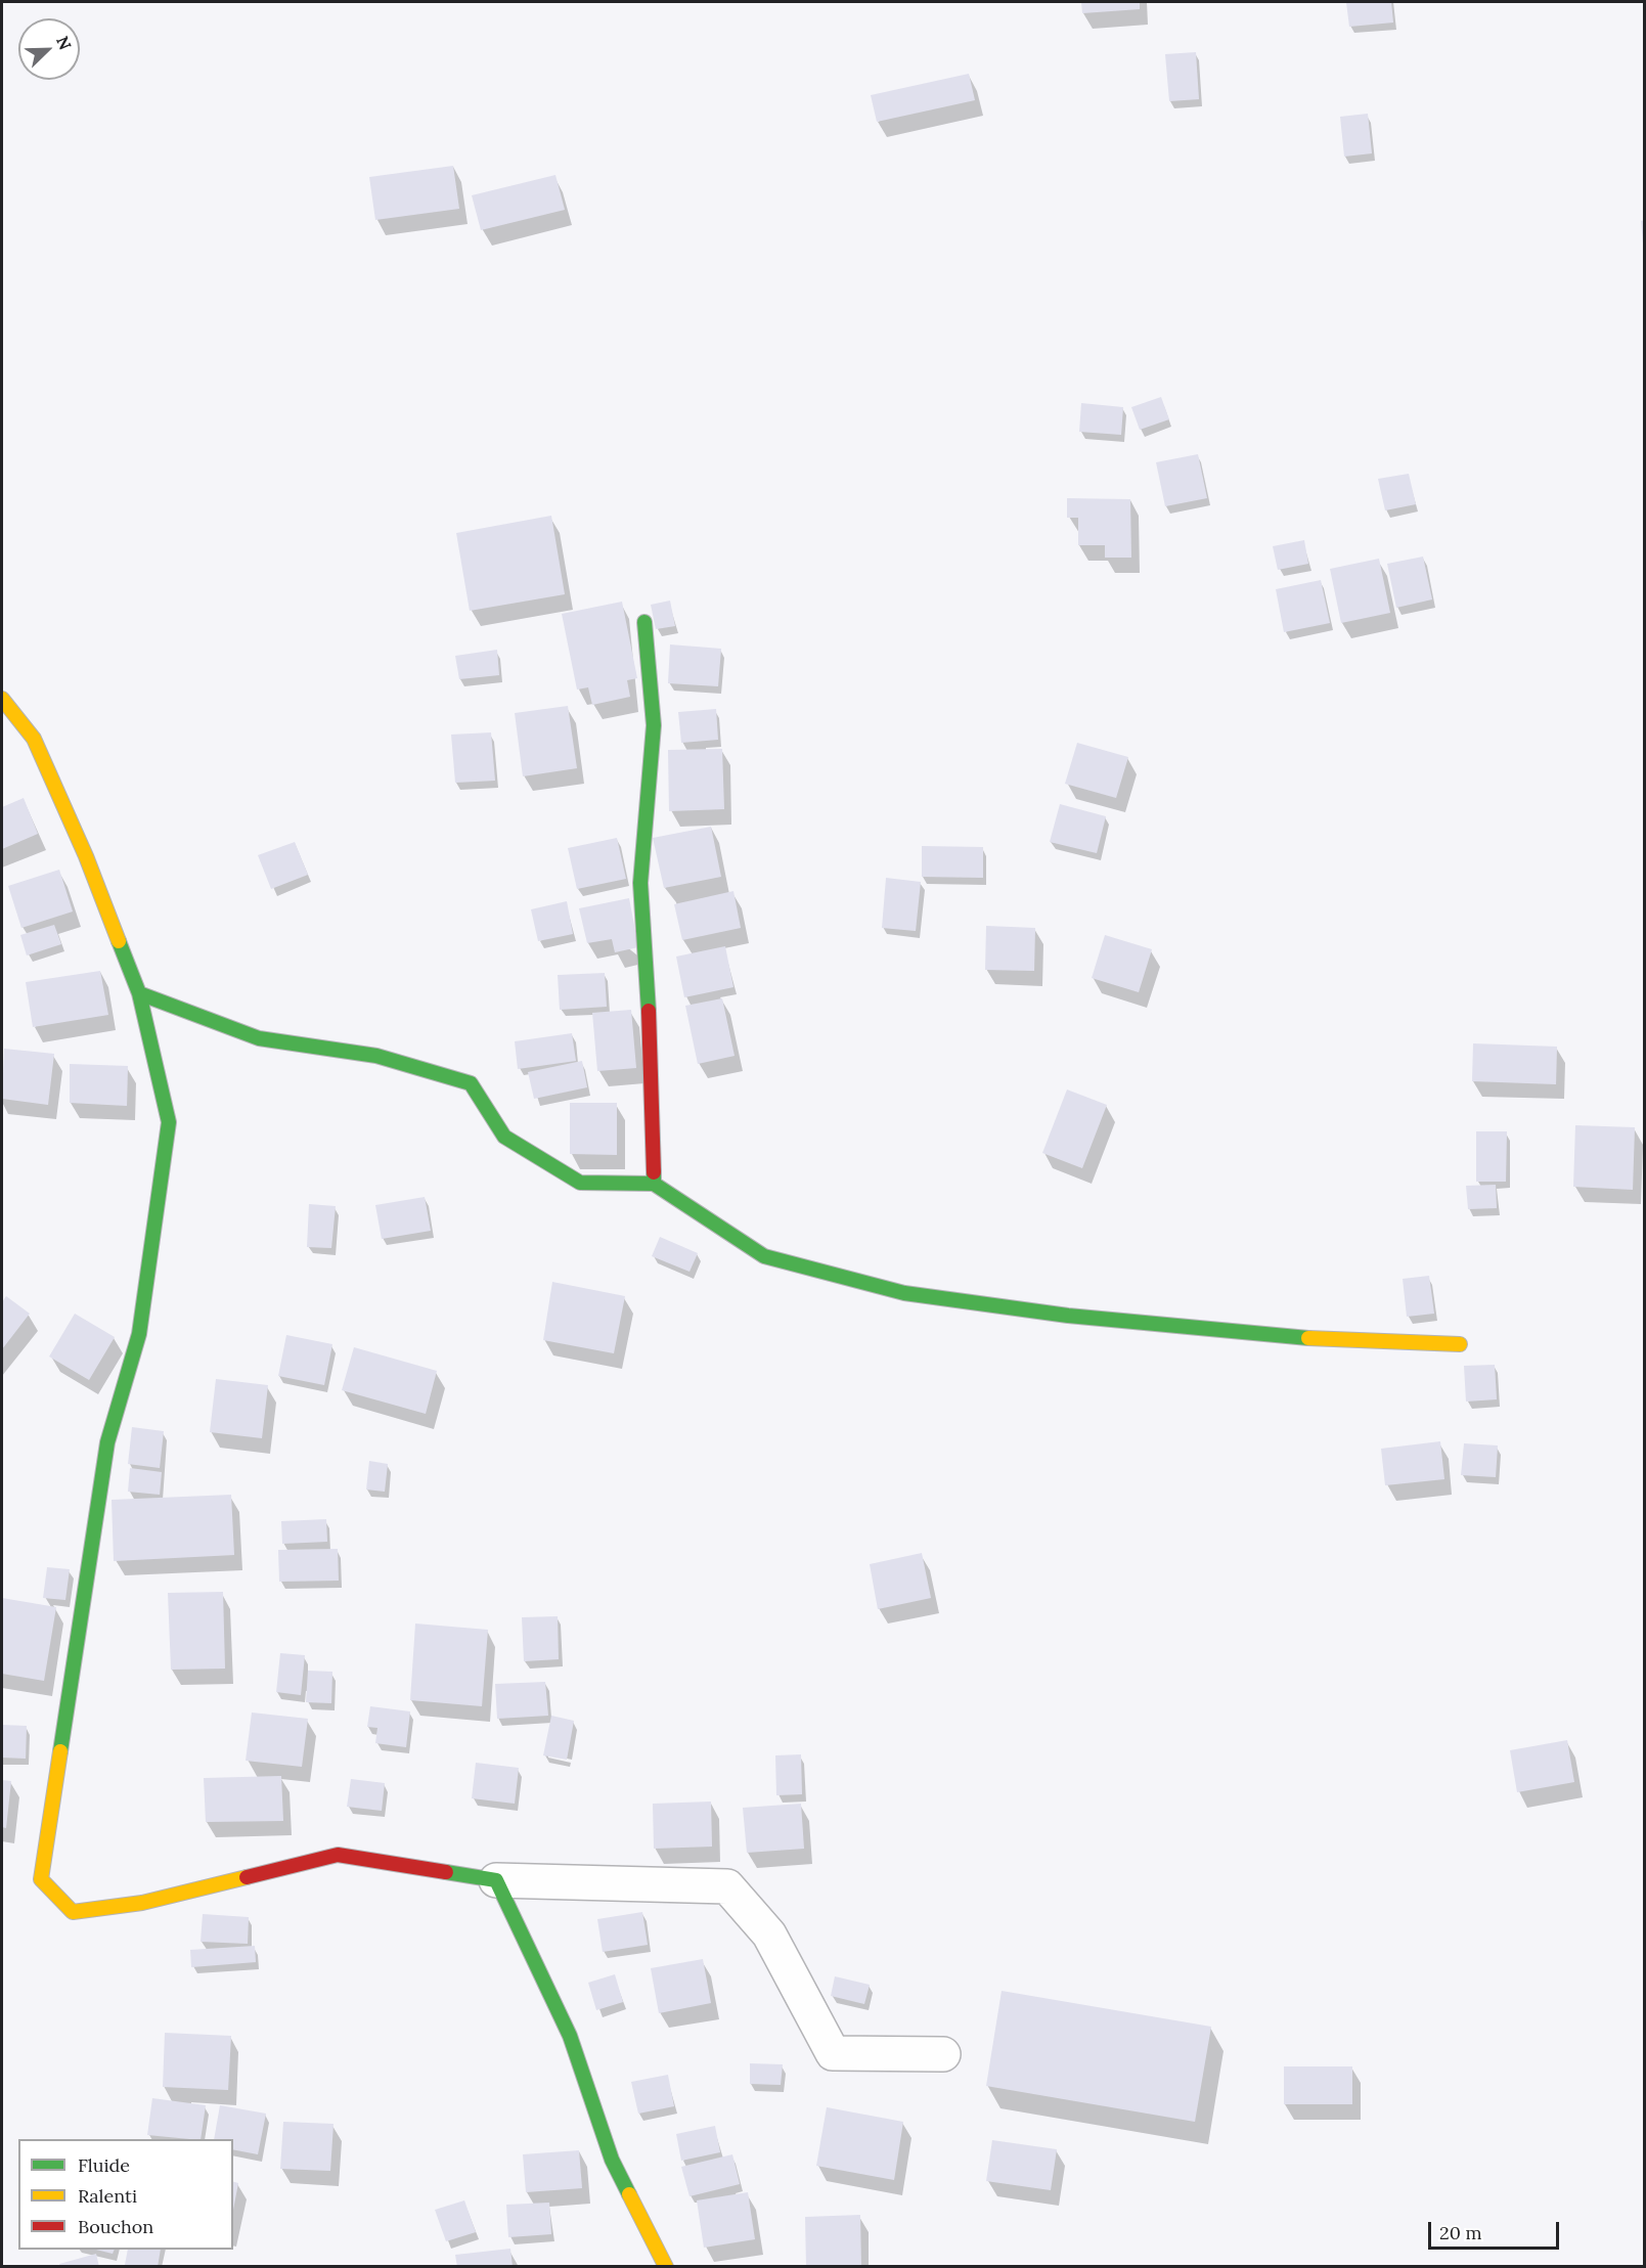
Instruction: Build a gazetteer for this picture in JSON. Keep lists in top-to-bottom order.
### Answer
{
  "legend": ["Fluide", "Ralenti", "Bouchon"],
  "scale_bar": "20 m",
  "north": "top right"
}
